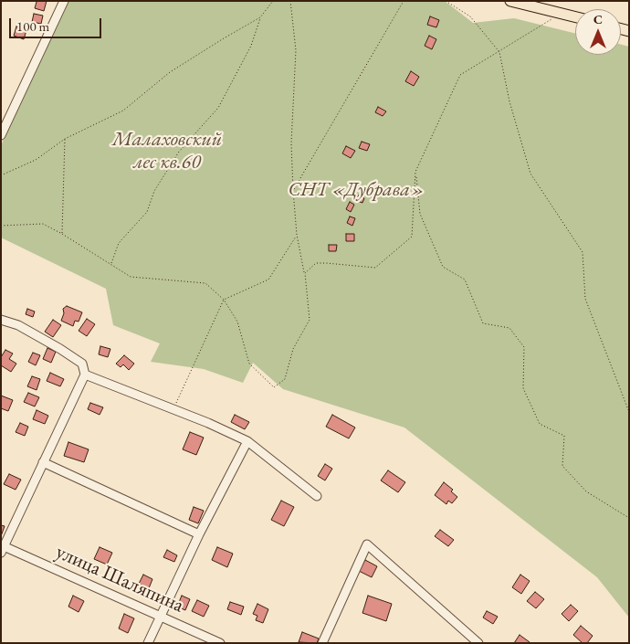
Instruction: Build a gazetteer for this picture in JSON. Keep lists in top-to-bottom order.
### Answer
{
  "streets": {
    "street": ["улица Шаляпина"]
  },
  "parks": ["Малаховский лес кв.60", "СНТ «Дубрава»"],
  "scale_bar": "100 m",
  "north": "top"
}
